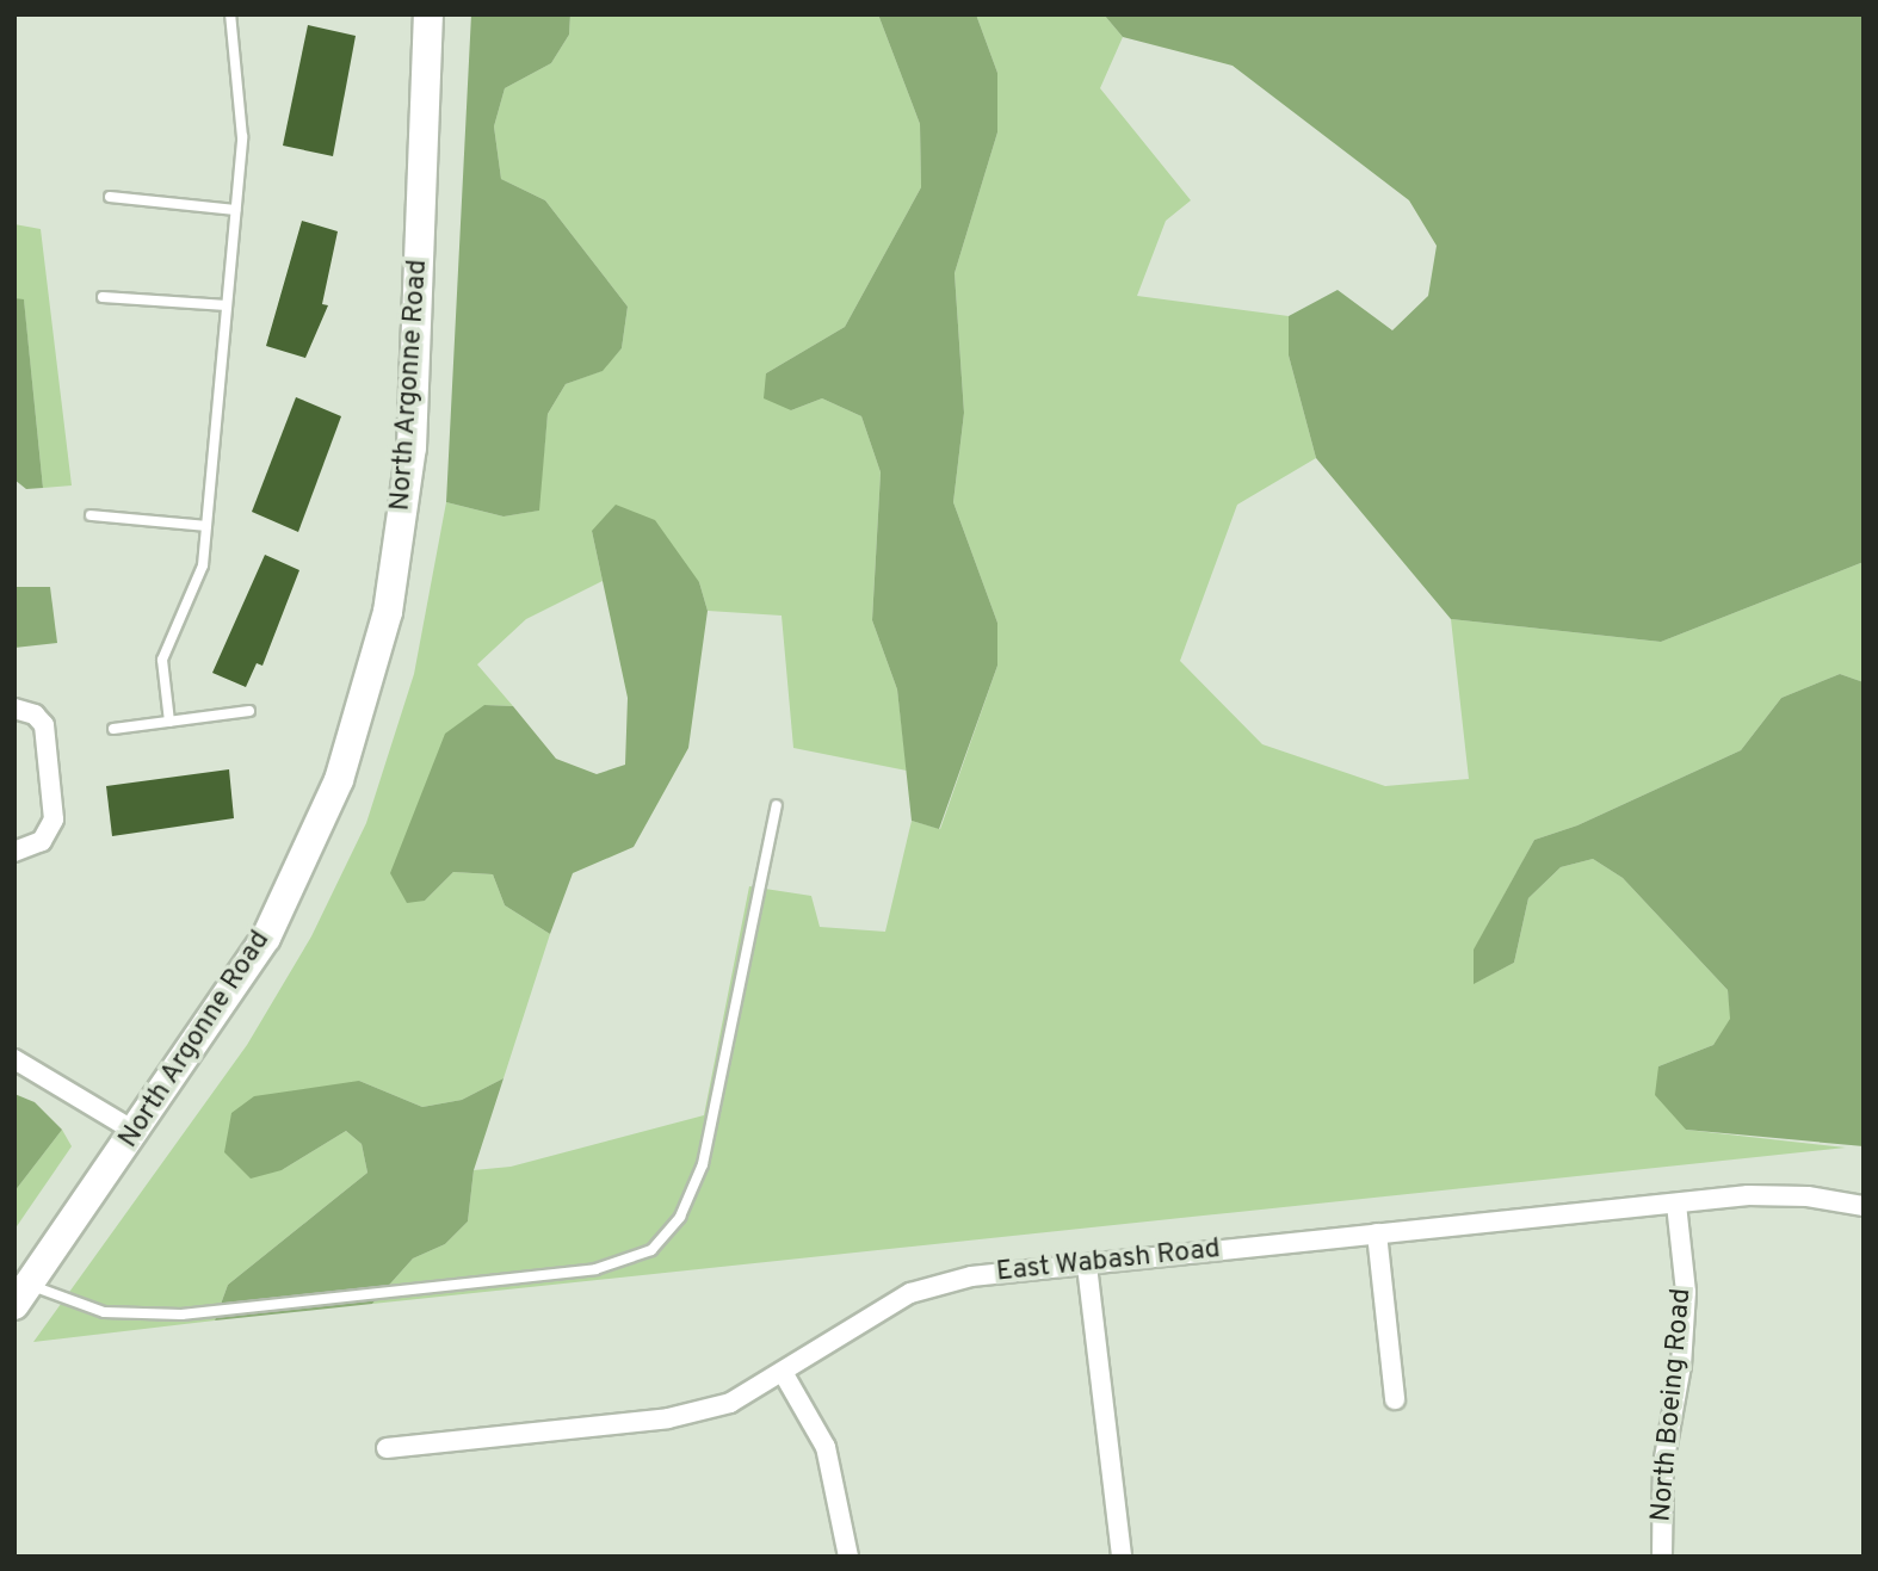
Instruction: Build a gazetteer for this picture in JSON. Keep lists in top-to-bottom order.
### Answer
{
  "streets": {
    "main road": ["North Argonne Road"],
    "street": ["East Wabash Road", "North Boeing Road"]
  },
  "crossings": [
    ["East Wabash Road", "North Boeing Road"]
  ]
}
